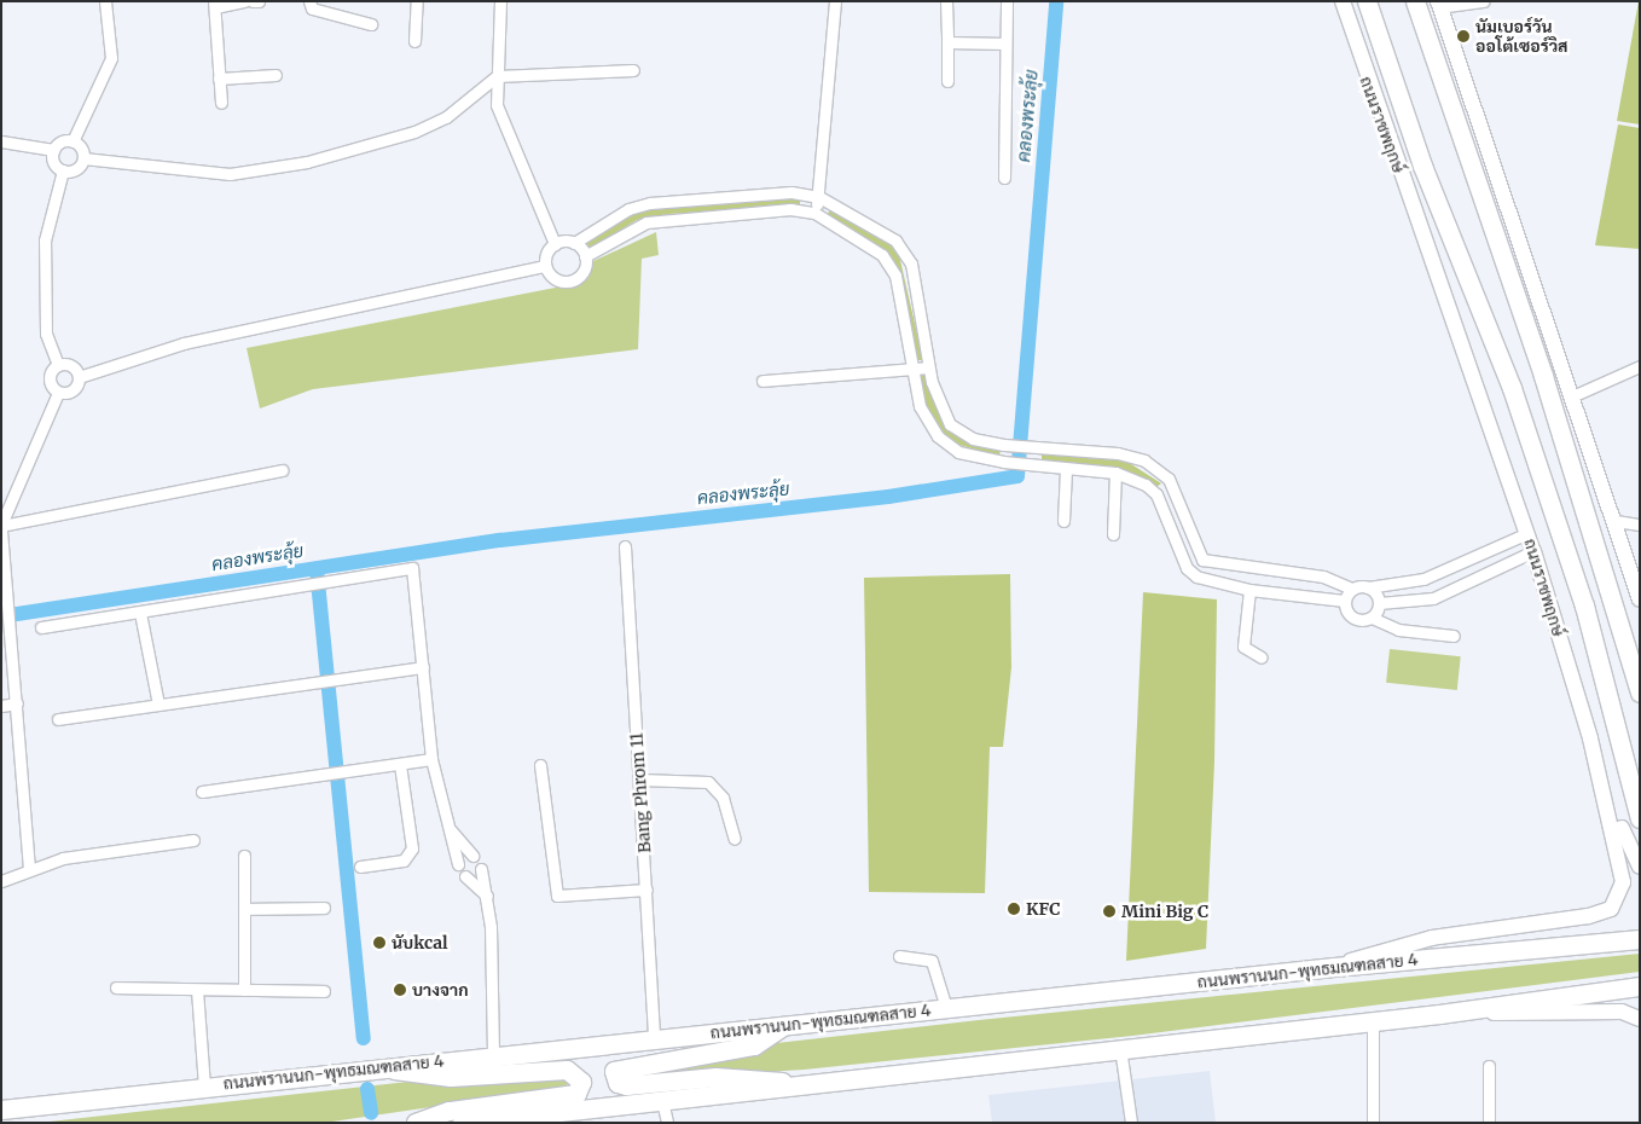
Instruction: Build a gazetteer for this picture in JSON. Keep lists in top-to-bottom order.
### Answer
{
  "streets": {
    "main road": ["ถนนราชพฤกษ์", "ถนนพรานนก-พุทธมณฑลสาย 4"],
    "street": ["Bang Phrom 11"]
  },
  "crossings": [
    ["ถนนราชพฤกษ์", "ถนนพรานนก-พุทธมณฑลสาย 4"],
    ["Bang Phrom 11", "ถนนพรานนก-พุทธมณฑลสาย 4"]
  ],
  "water": ["คลองพระลุ้ย"],
  "places": [
    "นัมเบอร์วัน ออโต้เซอร์วิส",
    "KFC",
    "Mini Big C",
    "นับkcal",
    "บางจาก"
  ]
}
